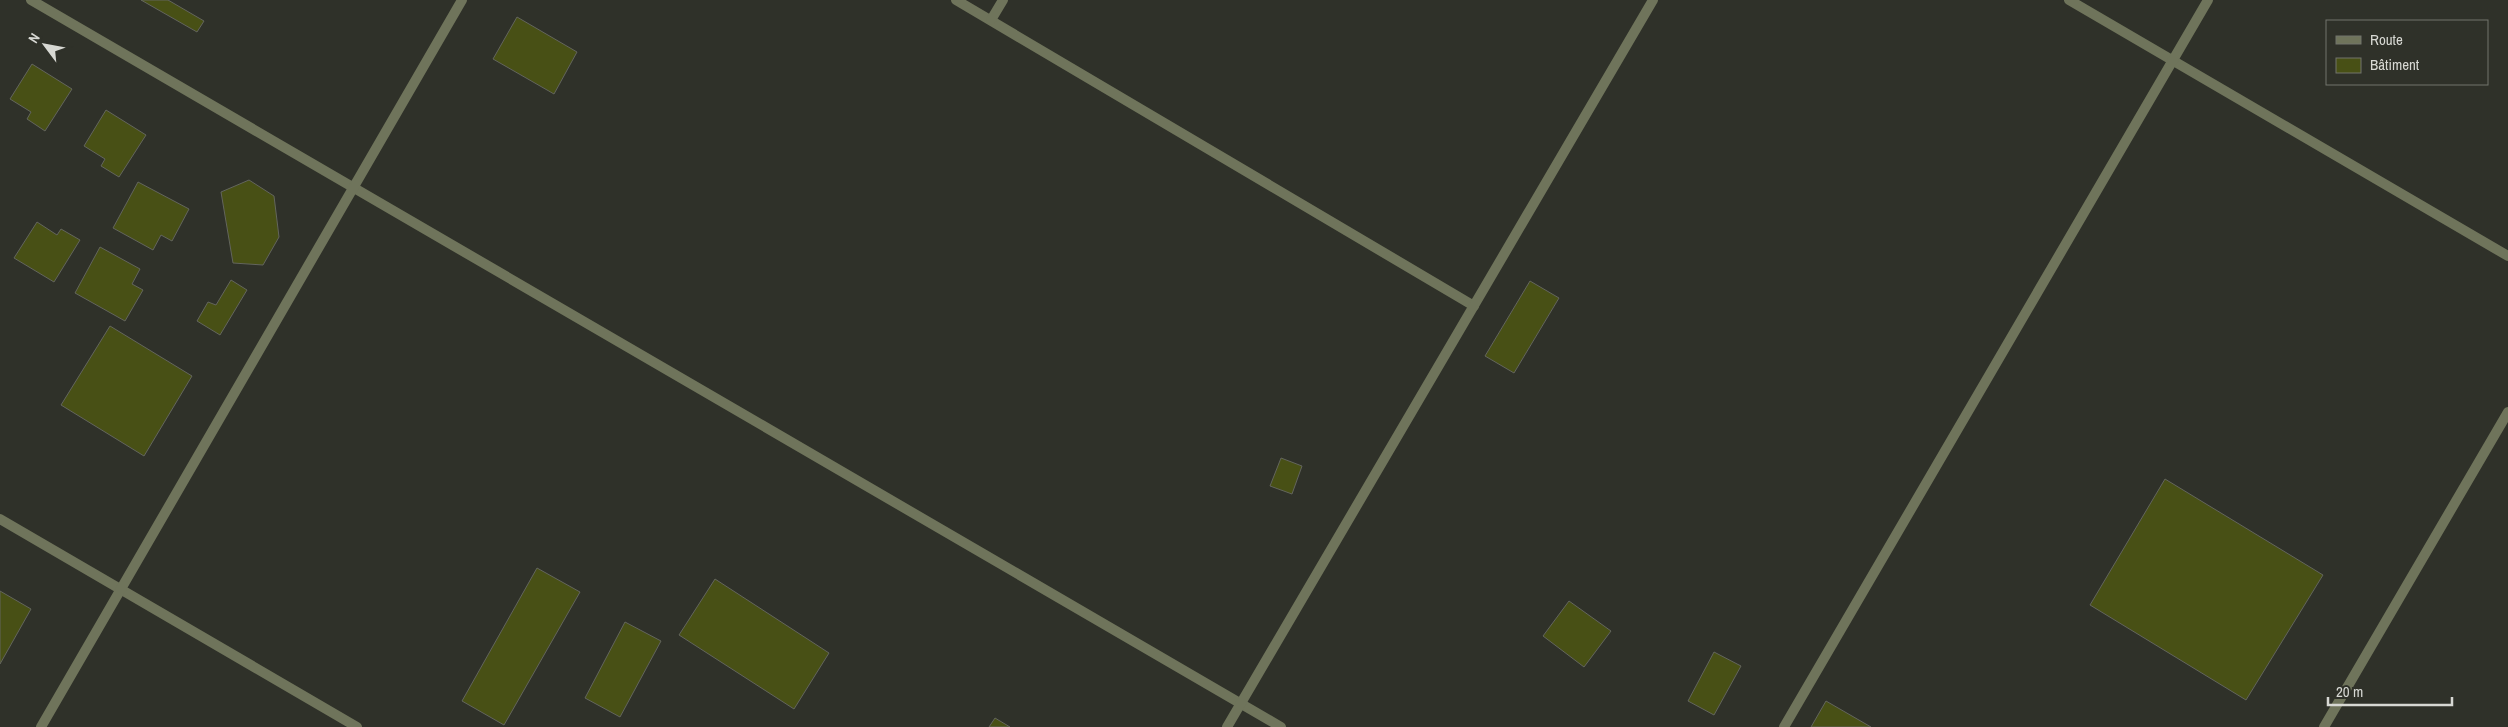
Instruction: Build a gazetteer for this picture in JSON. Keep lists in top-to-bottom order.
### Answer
{
  "legend": ["Route", "Bâtiment"],
  "scale_bar": "20 m",
  "north": "top left"
}
